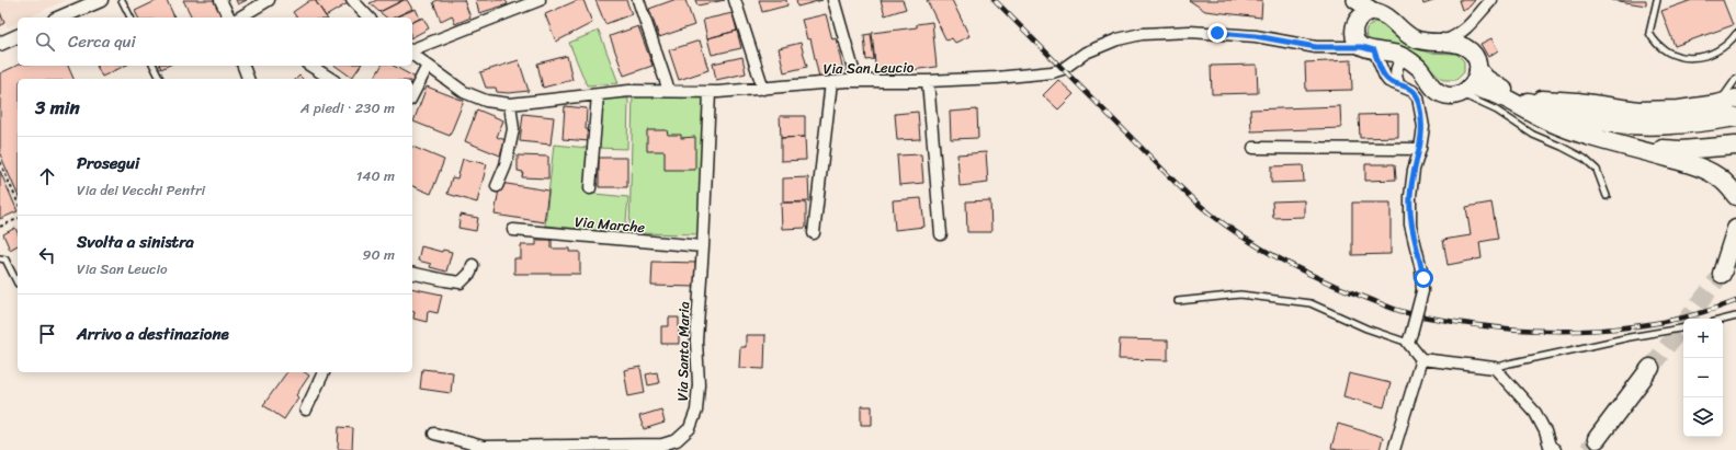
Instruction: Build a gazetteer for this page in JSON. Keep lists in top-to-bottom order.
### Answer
{
  "streets": {
    "street": ["Via San Leucio", "Via Marche", "Via Santa Maria"]
  },
  "crossings": [
    ["Via San Leucio", "Via Santa Maria"],
    ["Via Marche", "Via Santa Maria"]
  ],
  "page": {
    "search": "Cerca qui",
    "heading": ["3 min", "A piedi · 230 m"],
    "list": [
      ["Prosegui", "Via dei Vecchi Pentri", "140 m"],
      ["Svolta a sinistra", "Via San Leucio", "90 m"],
      "Arrivo a destinazione"
    ],
    "map_buttons": ["+", "−"]
  }
}
